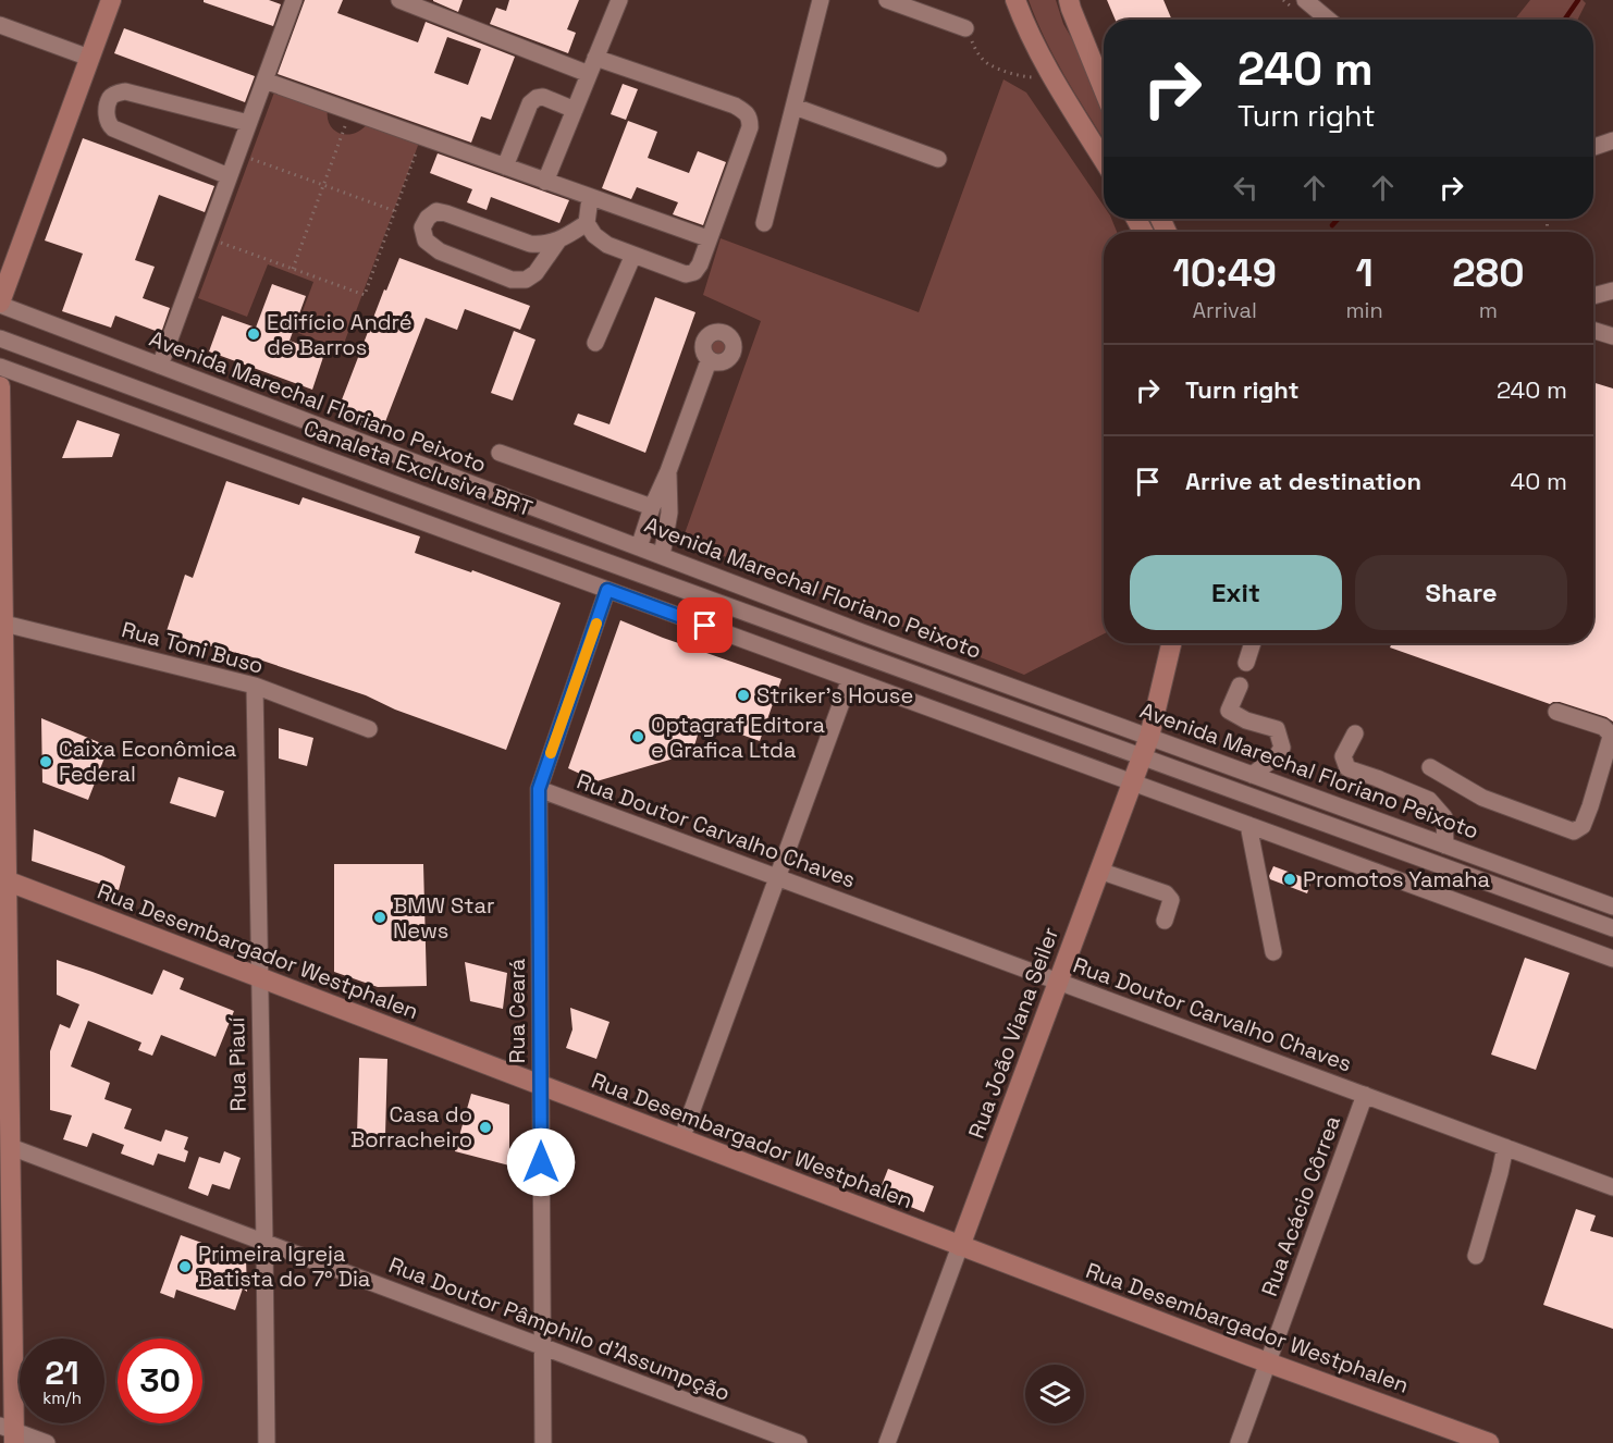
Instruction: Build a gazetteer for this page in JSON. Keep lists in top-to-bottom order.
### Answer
{
  "streets": {
    "main road": ["Rua Desembargador Westphalen", "Rua João Viana Seiler"],
    "street": [
      "Avenida Marechal Floriano Peixoto",
      "Canaleta Exclusiva BRT",
      "Rua Toni Buso",
      "Rua Doutor Carvalho Chaves",
      "Rua Ceará",
      "Rua Piauí",
      "Rua Acácio Côrrea",
      "Rua Doutor Pâmphilo d'Assumpção"
    ]
  },
  "crossings": [
    ["Avenida Marechal Floriano Peixoto", "Canaleta Exclusiva BRT"],
    ["Avenida Marechal Floriano Peixoto", "Rua João Viana Seiler"],
    ["Canaleta Exclusiva BRT", "Rua João Viana Seiler"],
    ["Rua Toni Buso", "Rua Piauí"],
    ["Rua Doutor Carvalho Chaves", "Rua Ceará"],
    ["Rua Doutor Carvalho Chaves", "Rua João Viana Seiler"],
    ["Rua Doutor Carvalho Chaves", "Rua Acácio Côrrea"],
    ["Rua Desembargador Westphalen", "Rua Ceará"],
    ["Rua Desembargador Westphalen", "Rua João Viana Seiler"],
    ["Rua Desembargador Westphalen", "Rua Piauí"],
    ["Rua Desembargador Westphalen", "Rua Acácio Côrrea"],
    ["Rua Piauí", "Rua Doutor Pâmphilo d'Assumpção"]
  ],
  "places": [
    "Edifício André de Barros",
    "Striker's House",
    "Optagraf Editora e Grafica Ltda",
    "Caixa Econômica Federal",
    "Promotos Yamaha",
    "BMW Star News",
    "Casa do Borracheiro",
    "Primeira Igreja Batista do 7° Dia"
  ],
  "page": {
    "turn": ["240 m", "Turn right"],
    "eta": [
      "10:49",
      "Arrival",
      "1",
      "min",
      "280",
      "m"
    ],
    "list": [
      {
        "name": "Turn right",
        "value": "240 m"
      },
      {
        "name": "Arrive at destination",
        "value": "40 m"
      }
    ],
    "buttons": ["Exit", "Share"],
    "speed": "21 km/h",
    "limit": "30"
  }
}
